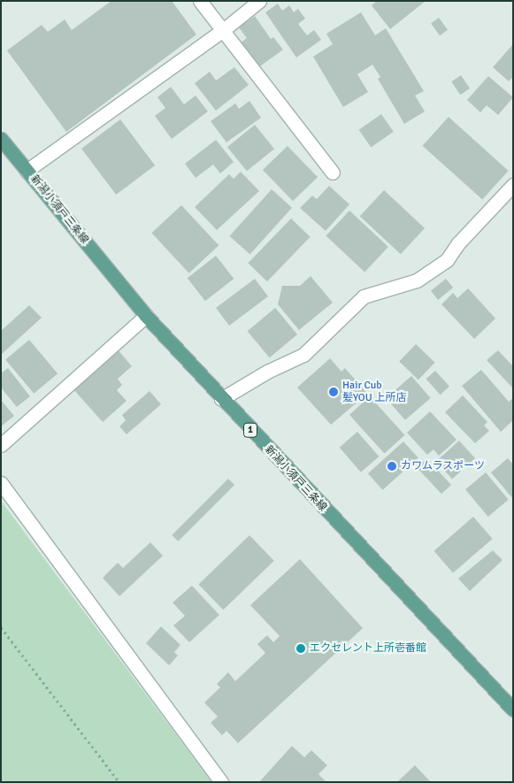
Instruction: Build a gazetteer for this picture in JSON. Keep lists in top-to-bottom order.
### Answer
{
  "streets": {
    "main road": ["新潟小須戸三条線", "1"]
  },
  "places": ["Hair Cub 髪YOU 上所店", "カワムラスポーツ", "エクセレント上所壱番館"]
}
